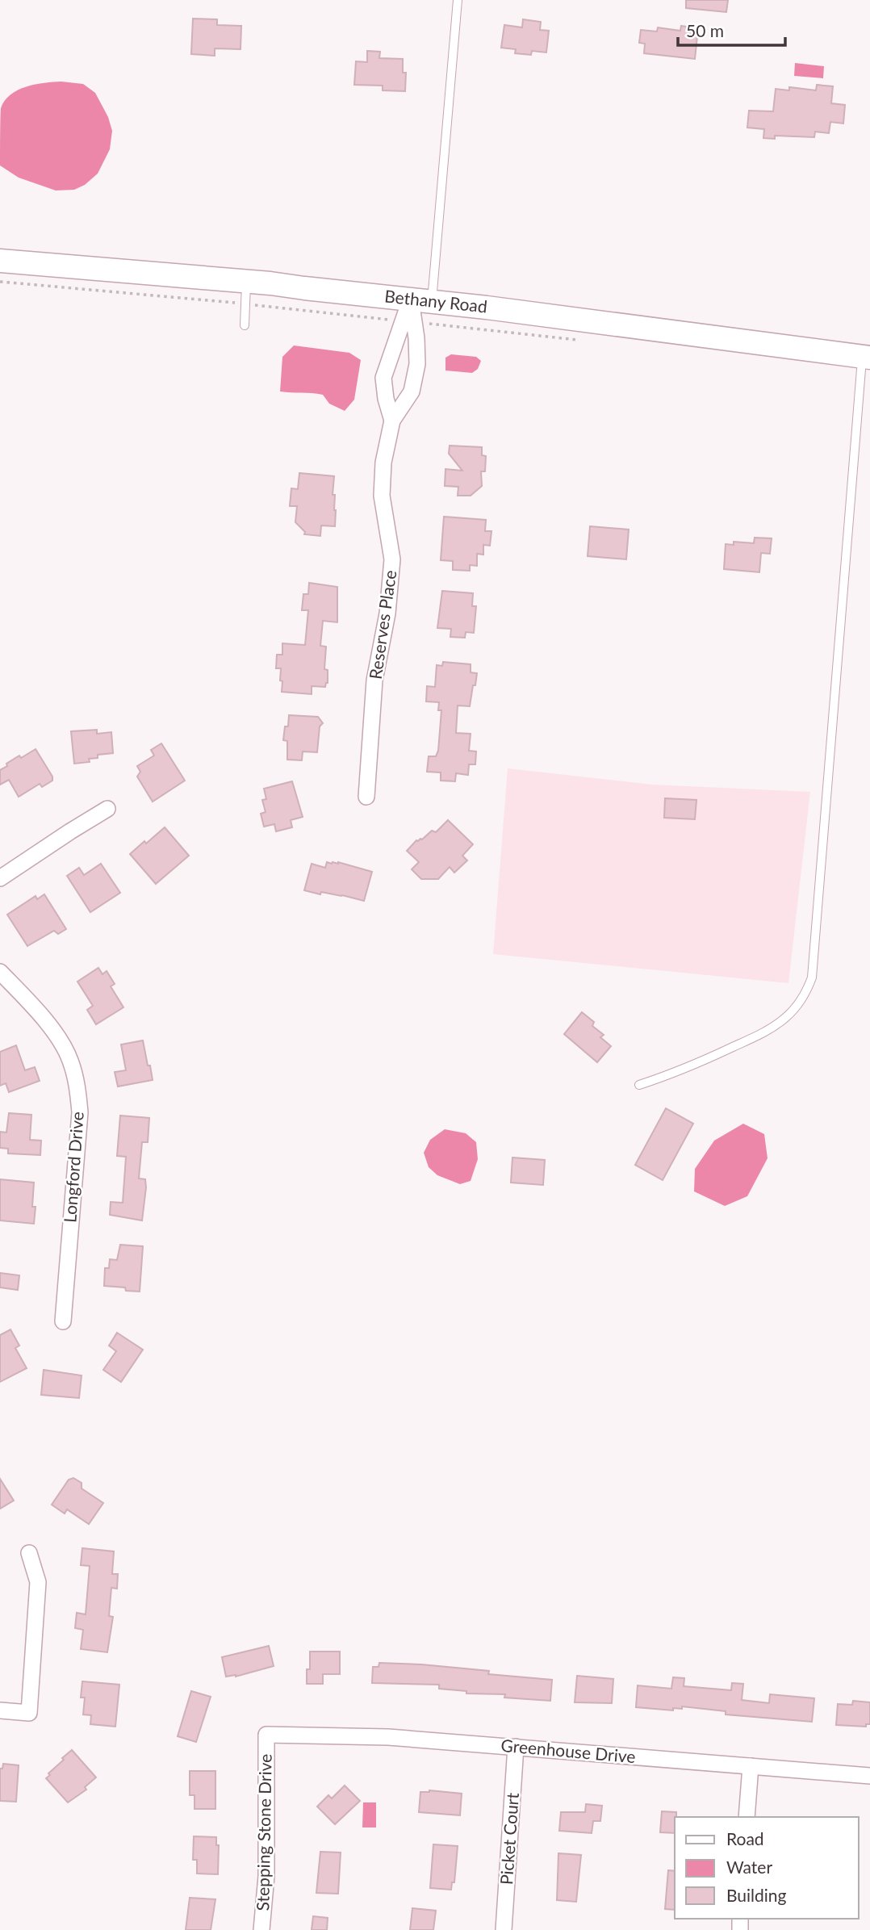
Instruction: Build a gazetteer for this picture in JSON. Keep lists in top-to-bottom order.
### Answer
{
  "streets": {
    "main road": ["Bethany Road"],
    "street": [
      "Reserves Place",
      "Longford Drive",
      "Greenhouse Drive",
      "Stepping Stone Drive",
      "Picket Court"
    ]
  },
  "crossings": [
    ["Bethany Road", "Reserves Place"],
    ["Greenhouse Drive", "Stepping Stone Drive"],
    ["Greenhouse Drive", "Picket Court"]
  ],
  "legend": ["Road", "Water", "Building"],
  "scale_bar": "50 m"
}
